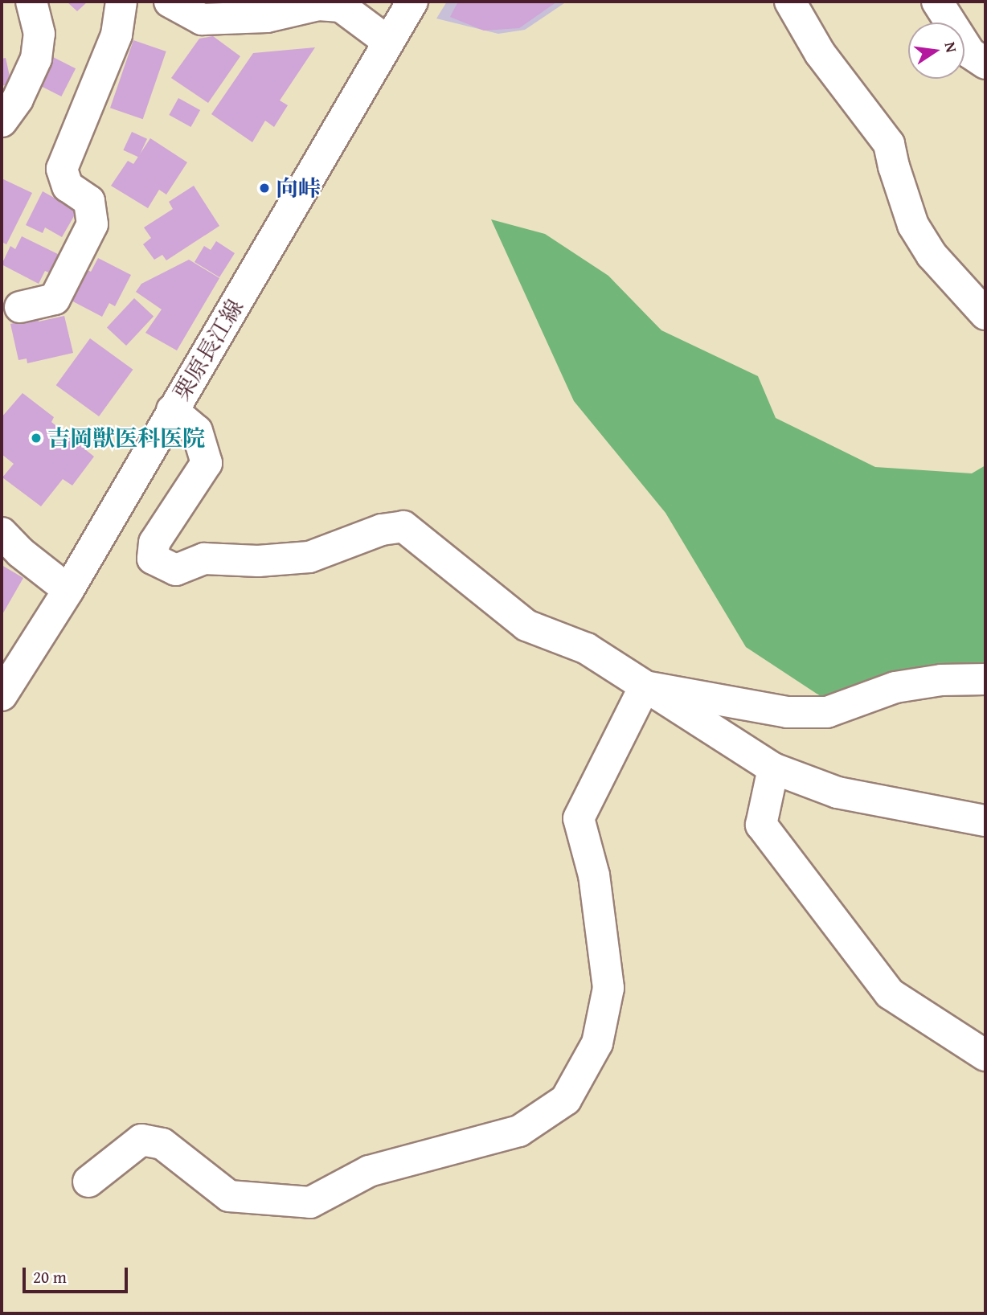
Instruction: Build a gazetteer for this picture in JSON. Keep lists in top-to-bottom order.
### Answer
{
  "streets": {
    "street": ["栗原長江線"]
  },
  "places": ["向峠", "吉岡獣医科医院"],
  "scale_bar": "20 m",
  "north": "right"
}
